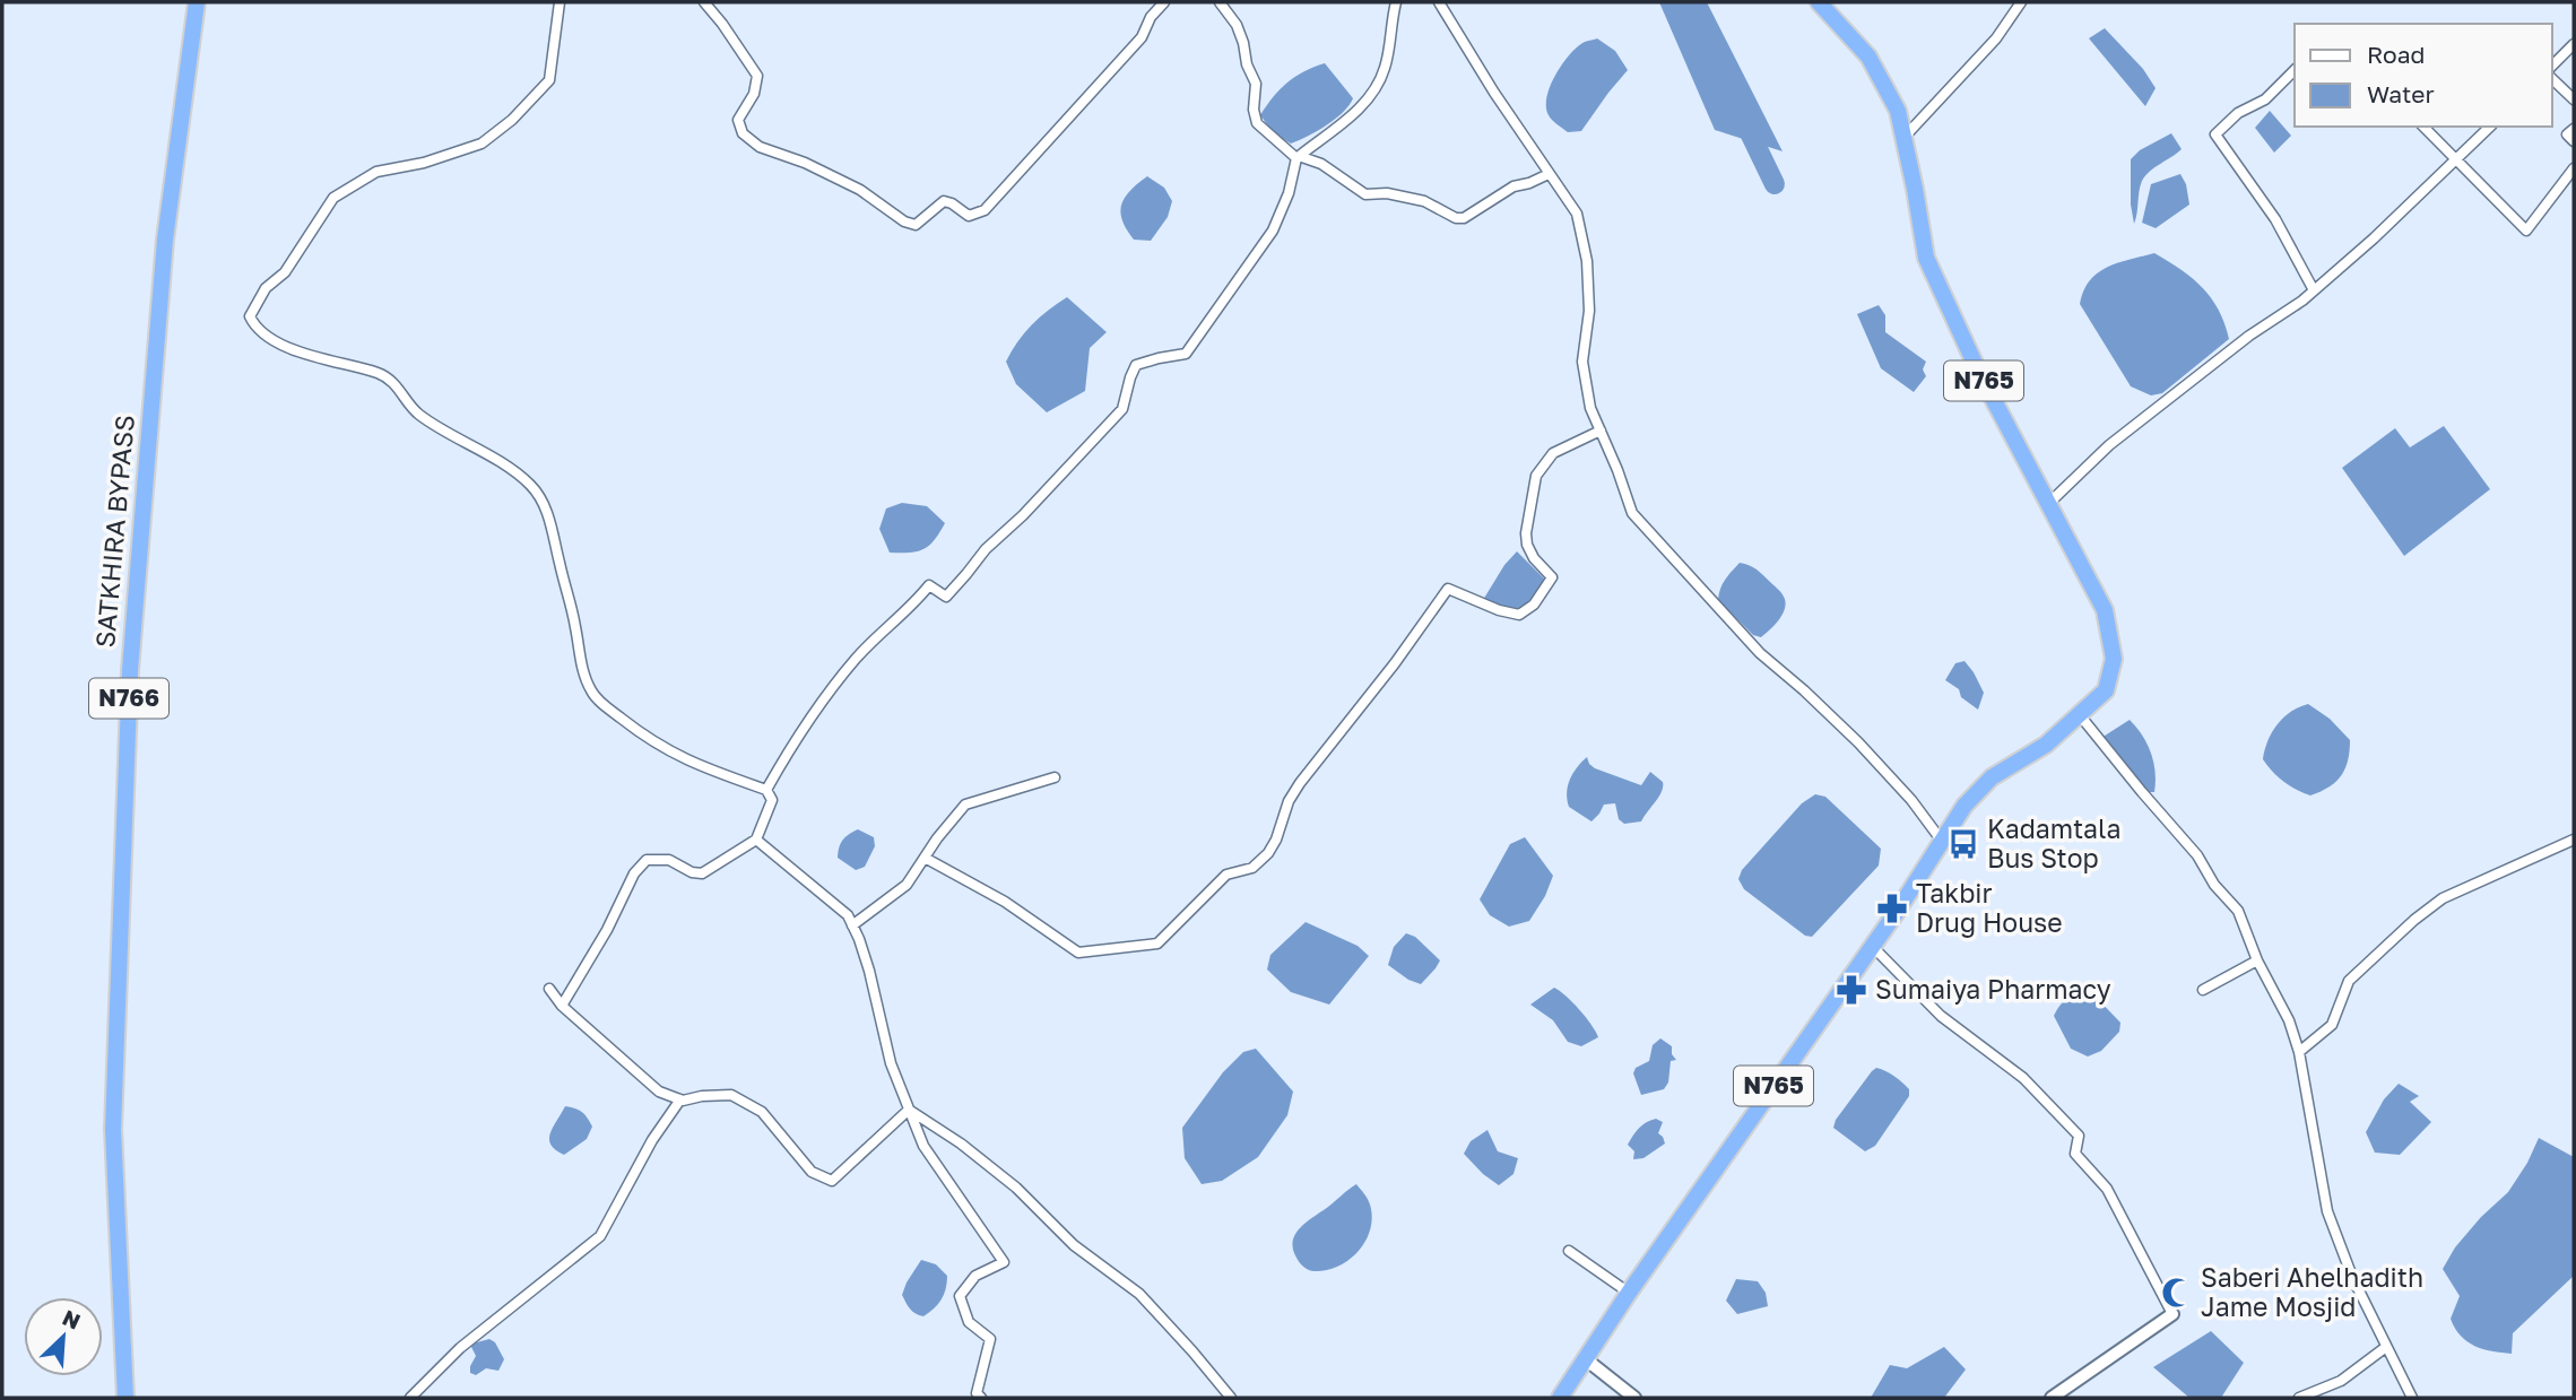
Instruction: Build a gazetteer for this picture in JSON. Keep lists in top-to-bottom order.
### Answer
{
  "streets": {
    "highway": ["N765", "SATKHIRA BYPASS", "N766"]
  },
  "places": {
    "bus stop": ["Kadamtala Bus Stop"],
    "pharmacy": ["Takbir Drug House", "Sumaiya Pharmacy"],
    "mosque": ["Saberi Ahelhadith Jame Mosjid"]
  },
  "legend": ["Road", "Water"],
  "north": "top right"
}
